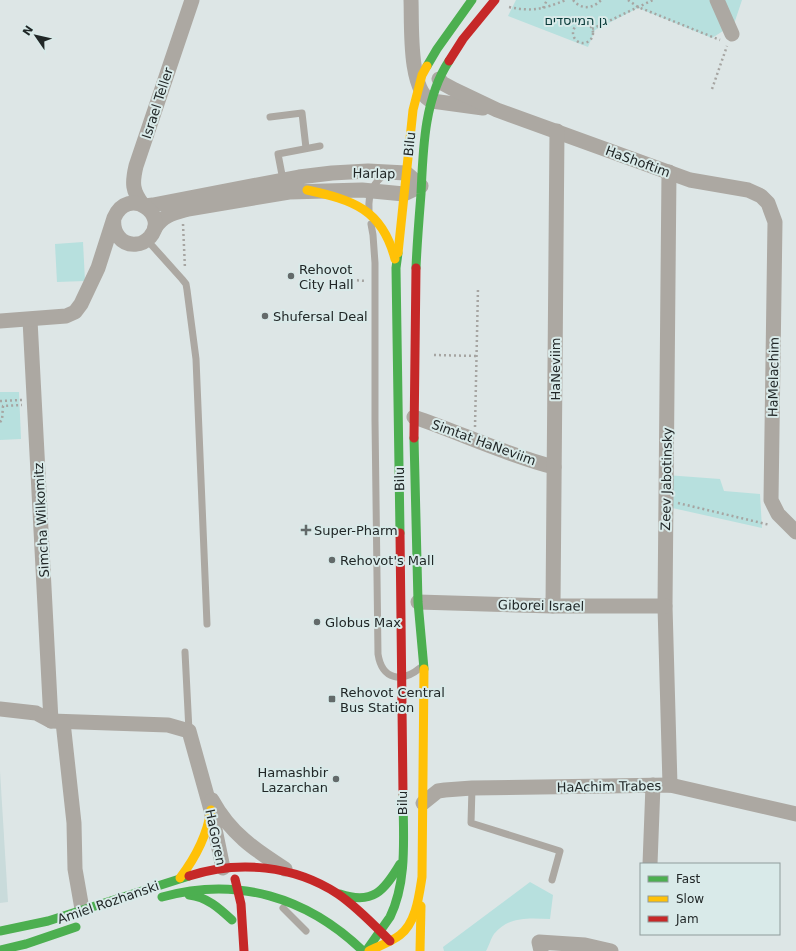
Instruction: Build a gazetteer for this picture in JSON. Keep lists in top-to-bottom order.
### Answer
{
  "streets": {
    "street": [
      "Israel Teller",
      "Bilu",
      "HaShoftim",
      "Harlap",
      "HaNeviim",
      "HaMelachim",
      "Simtat HaNeviim",
      "Zeev Jabotinsky",
      "Simcha Wilkomitz",
      "Giborei Israel",
      "HaAchim Trabes",
      "HaGoren",
      "Amiel Rozhanski"
    ]
  },
  "crossings": [
    ["Israel Teller", "Harlap"],
    ["Bilu", "HaShoftim"],
    ["Bilu", "Harlap"],
    ["Bilu", "Simtat HaNeviim"],
    ["Bilu", "Giborei Israel"],
    ["Bilu", "HaAchim Trabes"],
    ["HaShoftim", "HaNeviim"],
    ["HaShoftim", "HaMelachim"],
    ["HaShoftim", "Zeev Jabotinsky"],
    ["HaNeviim", "Simtat HaNeviim"],
    ["HaNeviim", "Giborei Israel"],
    ["Zeev Jabotinsky", "Giborei Israel"],
    ["Zeev Jabotinsky", "HaAchim Trabes"],
    ["Simcha Wilkomitz", "Amiel Rozhanski"],
    ["HaGoren", "Amiel Rozhanski"]
  ],
  "parks": ["גן המייסדים"],
  "places": {
    "other": [
      "Rehovot City Hall",
      "Shufersal Deal",
      "Rehovot's Mall",
      "Globus Max",
      "Hamashbir Lazarchan"
    ],
    "health": ["Super-Pharm"],
    "transit": ["Rehovot Central Bus Station"]
  },
  "legend": ["Fast", "Slow", "Jam"],
  "north": "top left"
}
